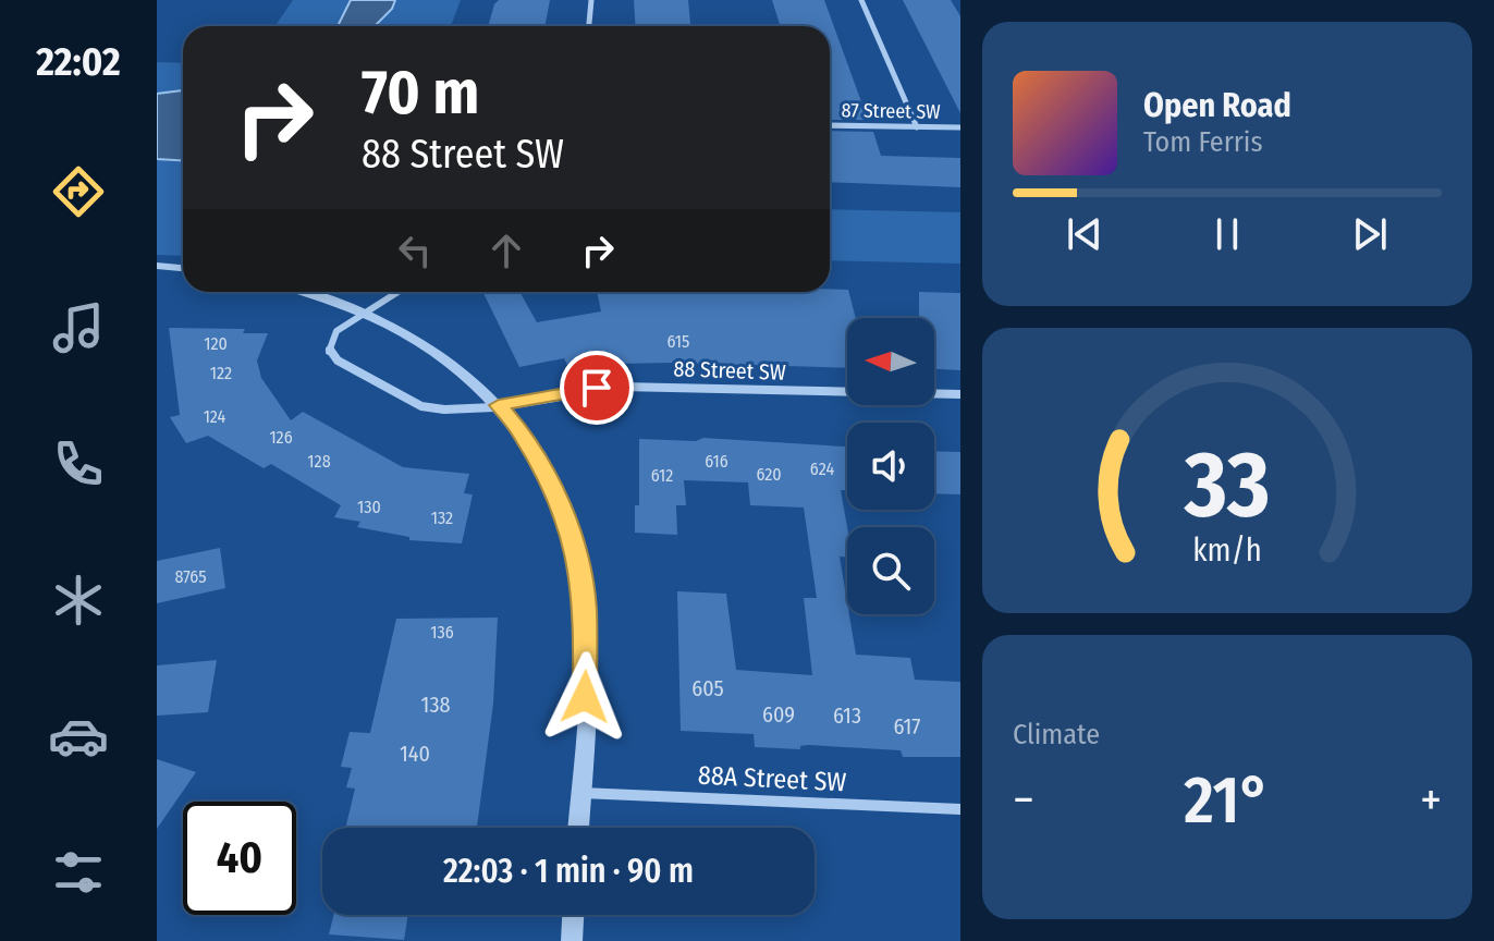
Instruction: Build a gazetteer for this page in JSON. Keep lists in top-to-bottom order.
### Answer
{
  "streets": {
    "street": ["87 Street SW", "88 Street SW", "88A Street SW"]
  },
  "house_numbers": [
    "615",
    "120",
    "122",
    "124",
    "126",
    "128",
    "616",
    "624",
    "620",
    "612",
    "130",
    "132",
    "8765",
    "136",
    "605",
    "138",
    "609",
    "613",
    "617",
    "140"
  ],
  "north": "left",
  "page": {
    "tabs": "22:02",
    "turn": ["70 m", "88 Street SW"],
    "song": ["Open Road", "Tom Ferris"],
    "tile": "Climate",
    "heat": ["−", "21°", "+"],
    "limit": "40",
    "trip": "22:03 · 1 min · 90 m",
    "gauge": ["33", "km/h"]
  }
}
